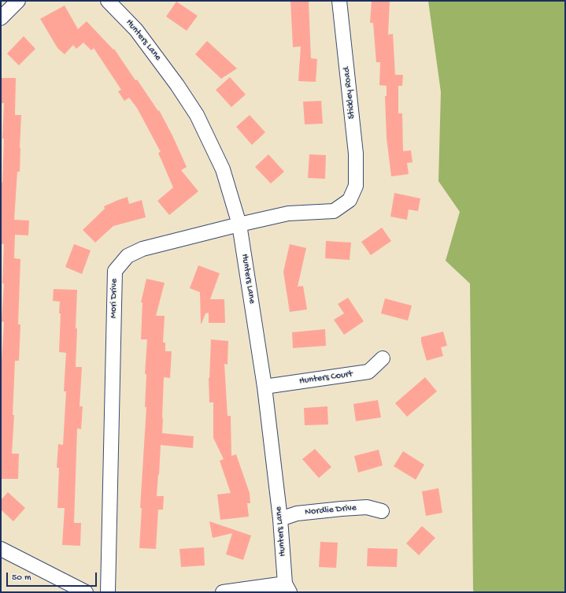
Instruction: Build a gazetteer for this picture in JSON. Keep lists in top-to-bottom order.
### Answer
{
  "streets": {
    "street": [
      "Hunters Lane",
      "Stickley Road",
      "Mori Drive",
      "Hunters Court",
      "Nordlie Drive"
    ]
  },
  "crossings": [
    ["Hunters Lane", "Mori Drive"],
    ["Hunters Lane", "Hunters Court"],
    ["Hunters Lane", "Nordlie Drive"],
    ["Stickley Road", "Mori Drive"]
  ],
  "scale_bar": "50 m"
}
